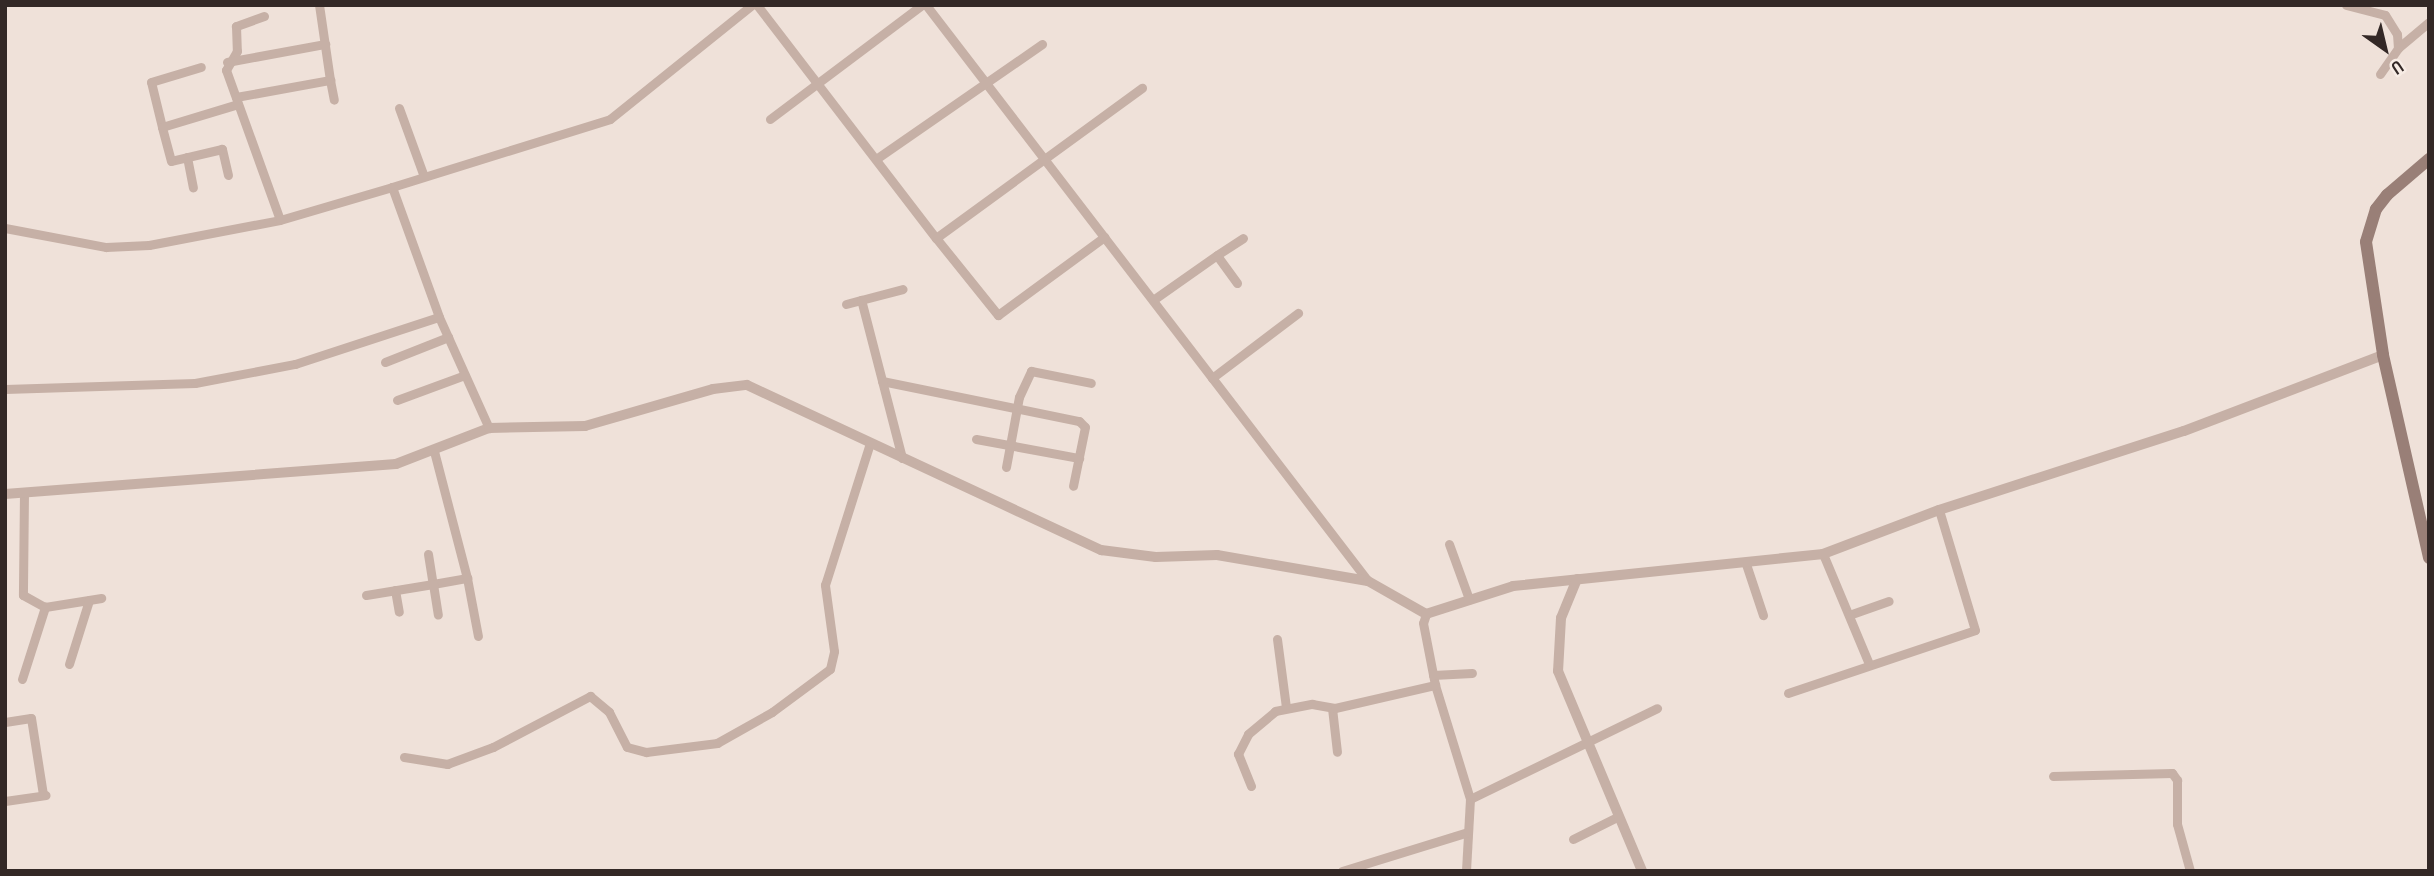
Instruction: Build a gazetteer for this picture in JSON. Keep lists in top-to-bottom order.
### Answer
{
  "north": "bottom right"
}
